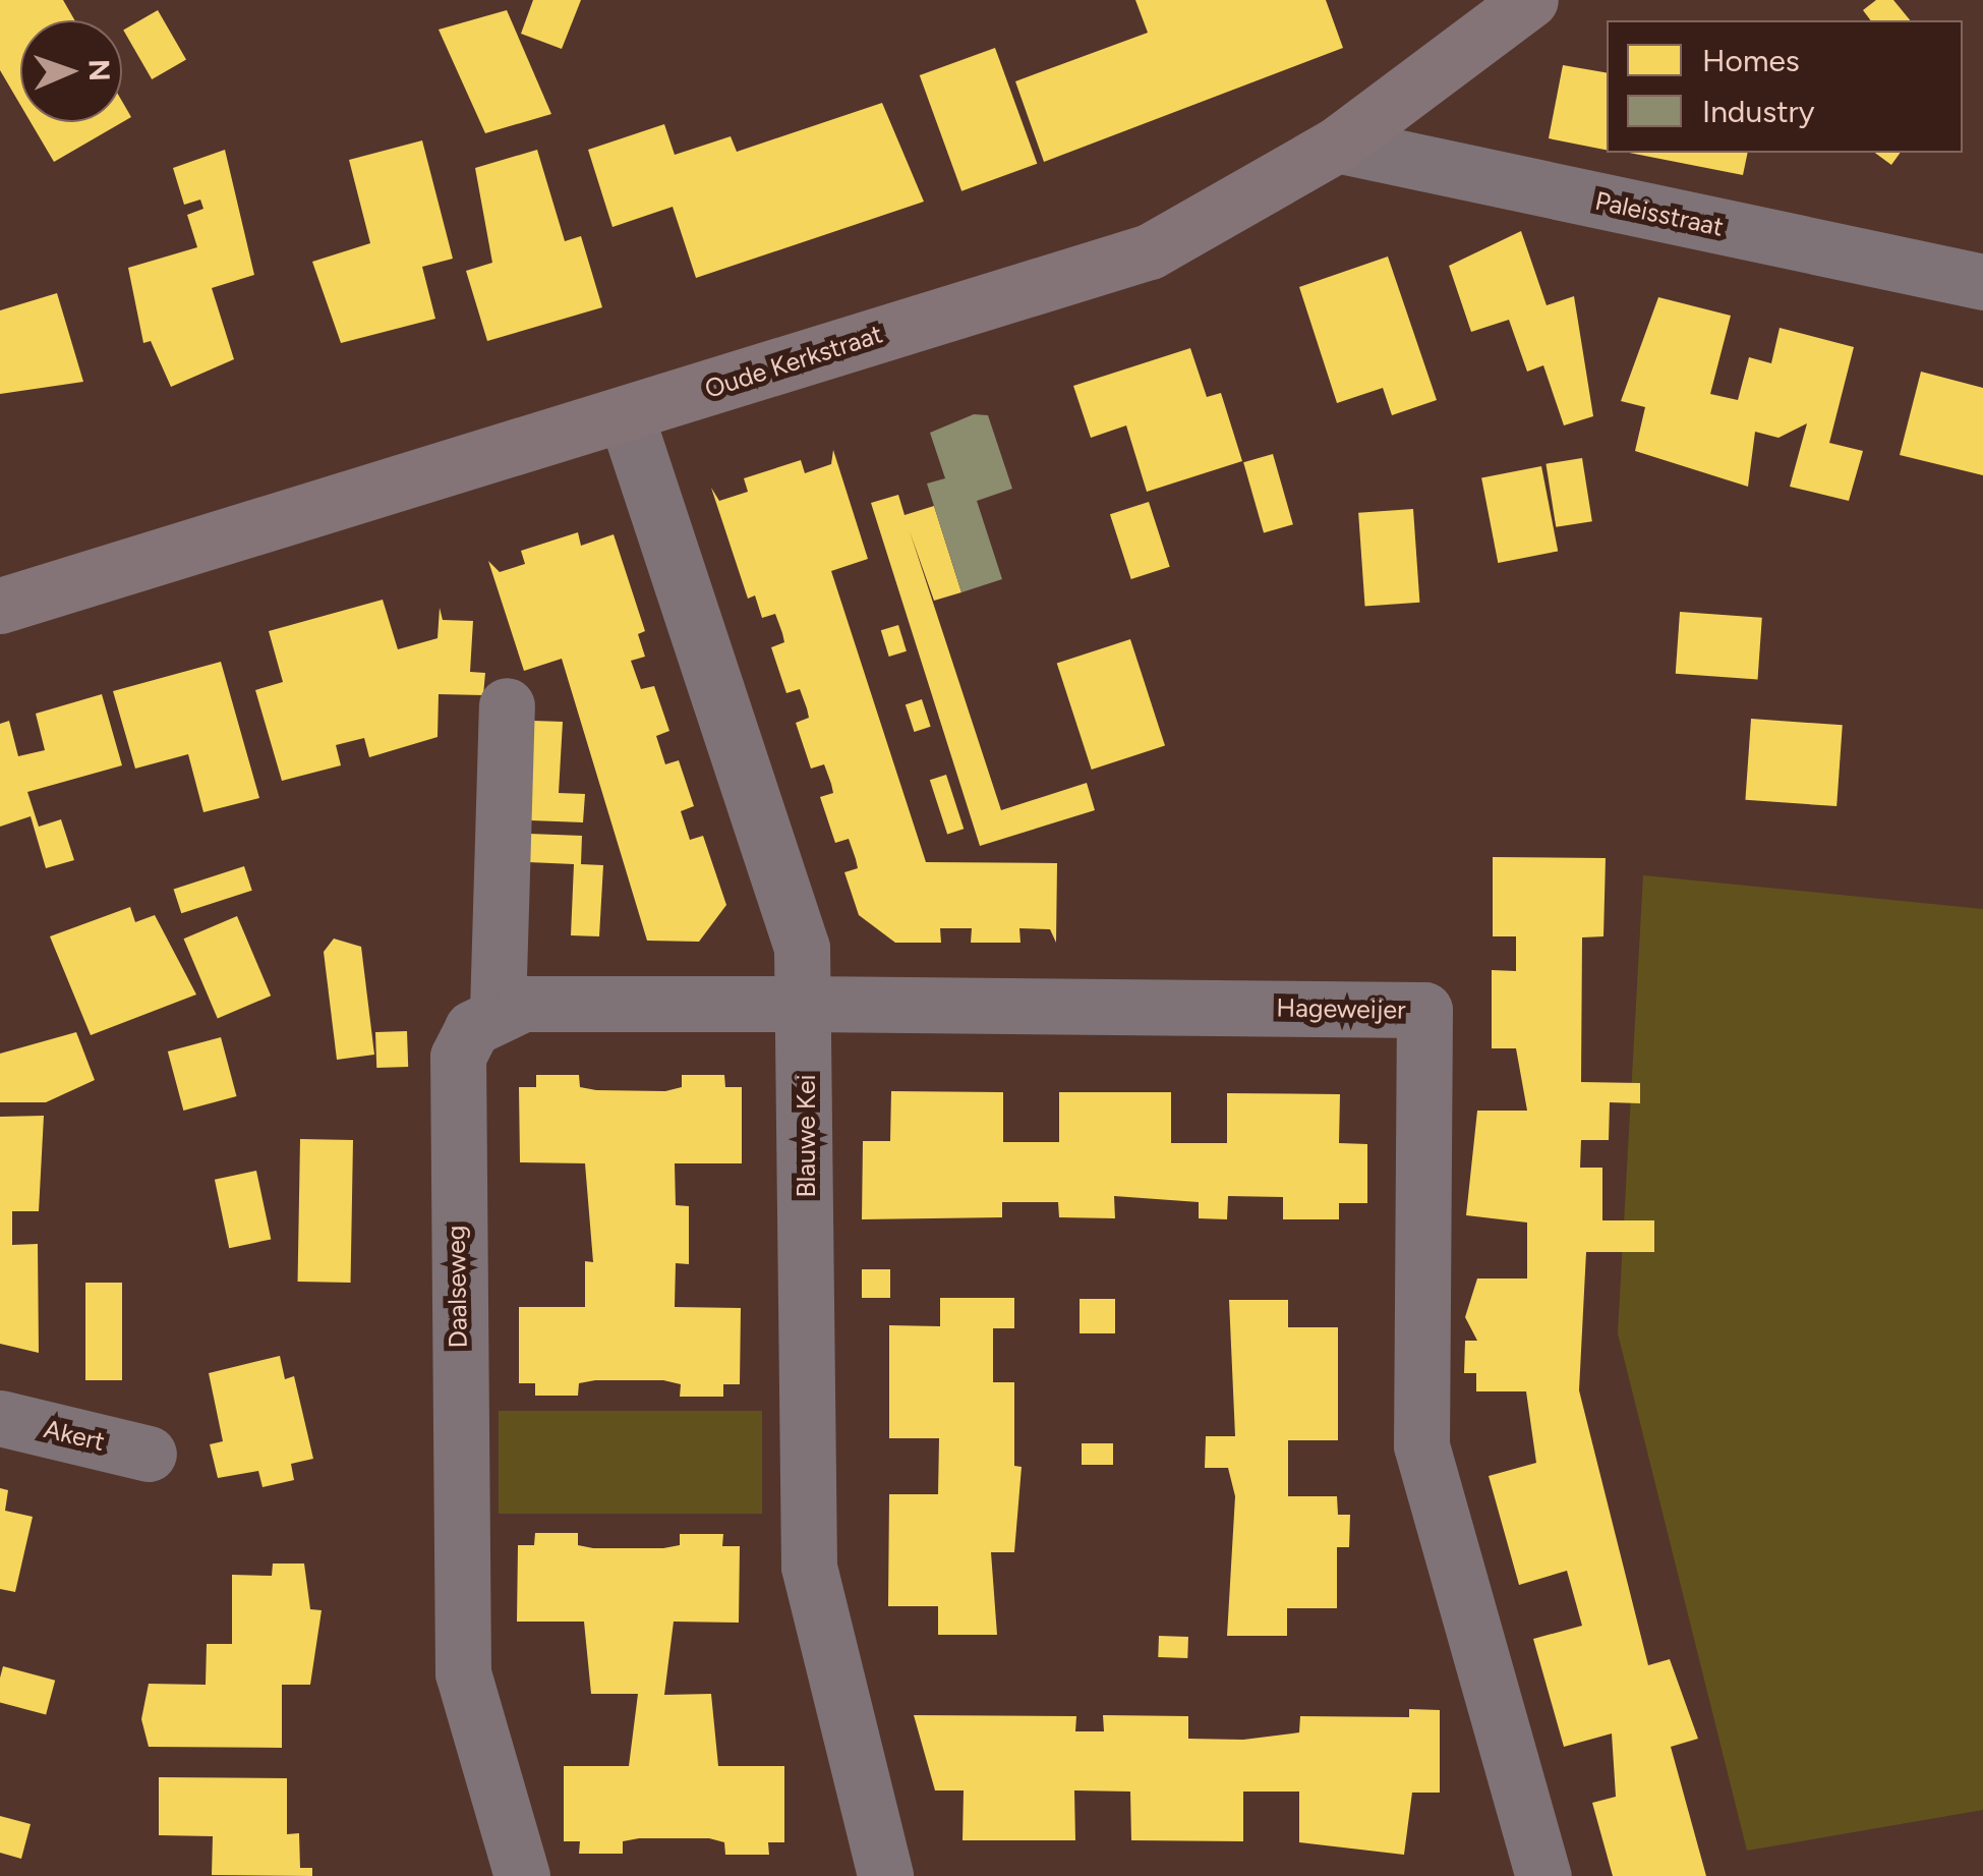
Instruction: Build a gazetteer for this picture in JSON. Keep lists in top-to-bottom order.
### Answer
{
  "streets": {
    "street": [
      "Paleisstraat",
      "Oude Kerkstraat",
      "Hageweijer",
      "Blauwe Kei",
      "Daalseweg",
      "Akert"
    ]
  },
  "crossings": [
    ["Paleisstraat", "Oude Kerkstraat"],
    ["Oude Kerkstraat", "Blauwe Kei"],
    ["Hageweijer", "Blauwe Kei"],
    ["Hageweijer", "Daalseweg"]
  ],
  "legend": ["Homes", "Industry"],
  "north": "right"
}
